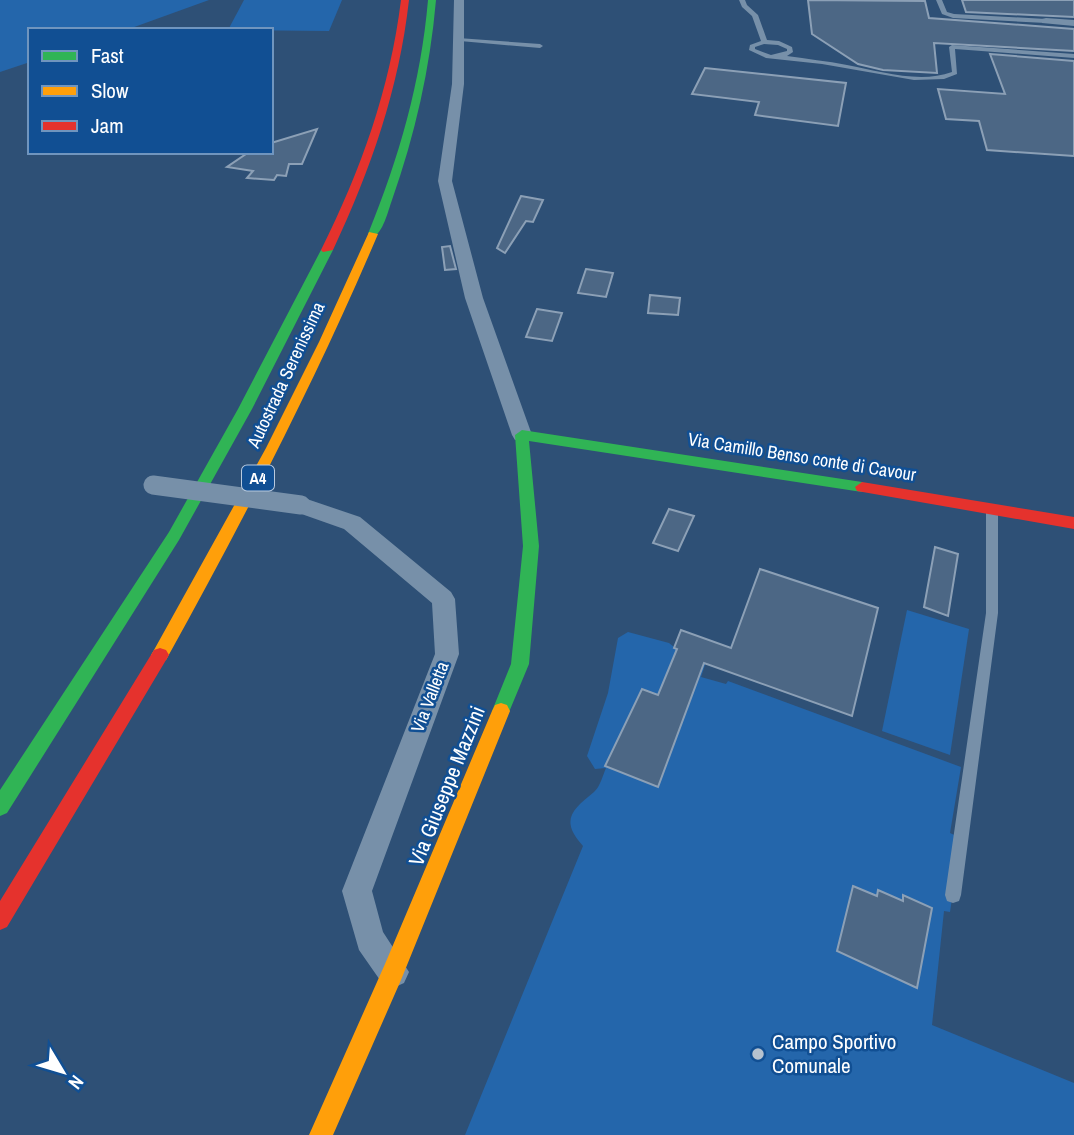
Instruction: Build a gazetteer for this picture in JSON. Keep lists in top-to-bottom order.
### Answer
{
  "streets": {
    "main road": [
      "Autostrada Serenissima",
      "Via Camillo Benso conte di Cavour",
      "A4",
      "Via Giuseppe Mazzini"
    ],
    "street": ["Via Valletta"]
  },
  "crossings": [
    ["Via Camillo Benso conte di Cavour", "Via Giuseppe Mazzini"],
    ["Via Valletta", "Via Giuseppe Mazzini"]
  ],
  "places": ["Campo Sportivo Comunale"],
  "legend": ["Fast", "Slow", "Jam"],
  "north": "bottom right"
}
